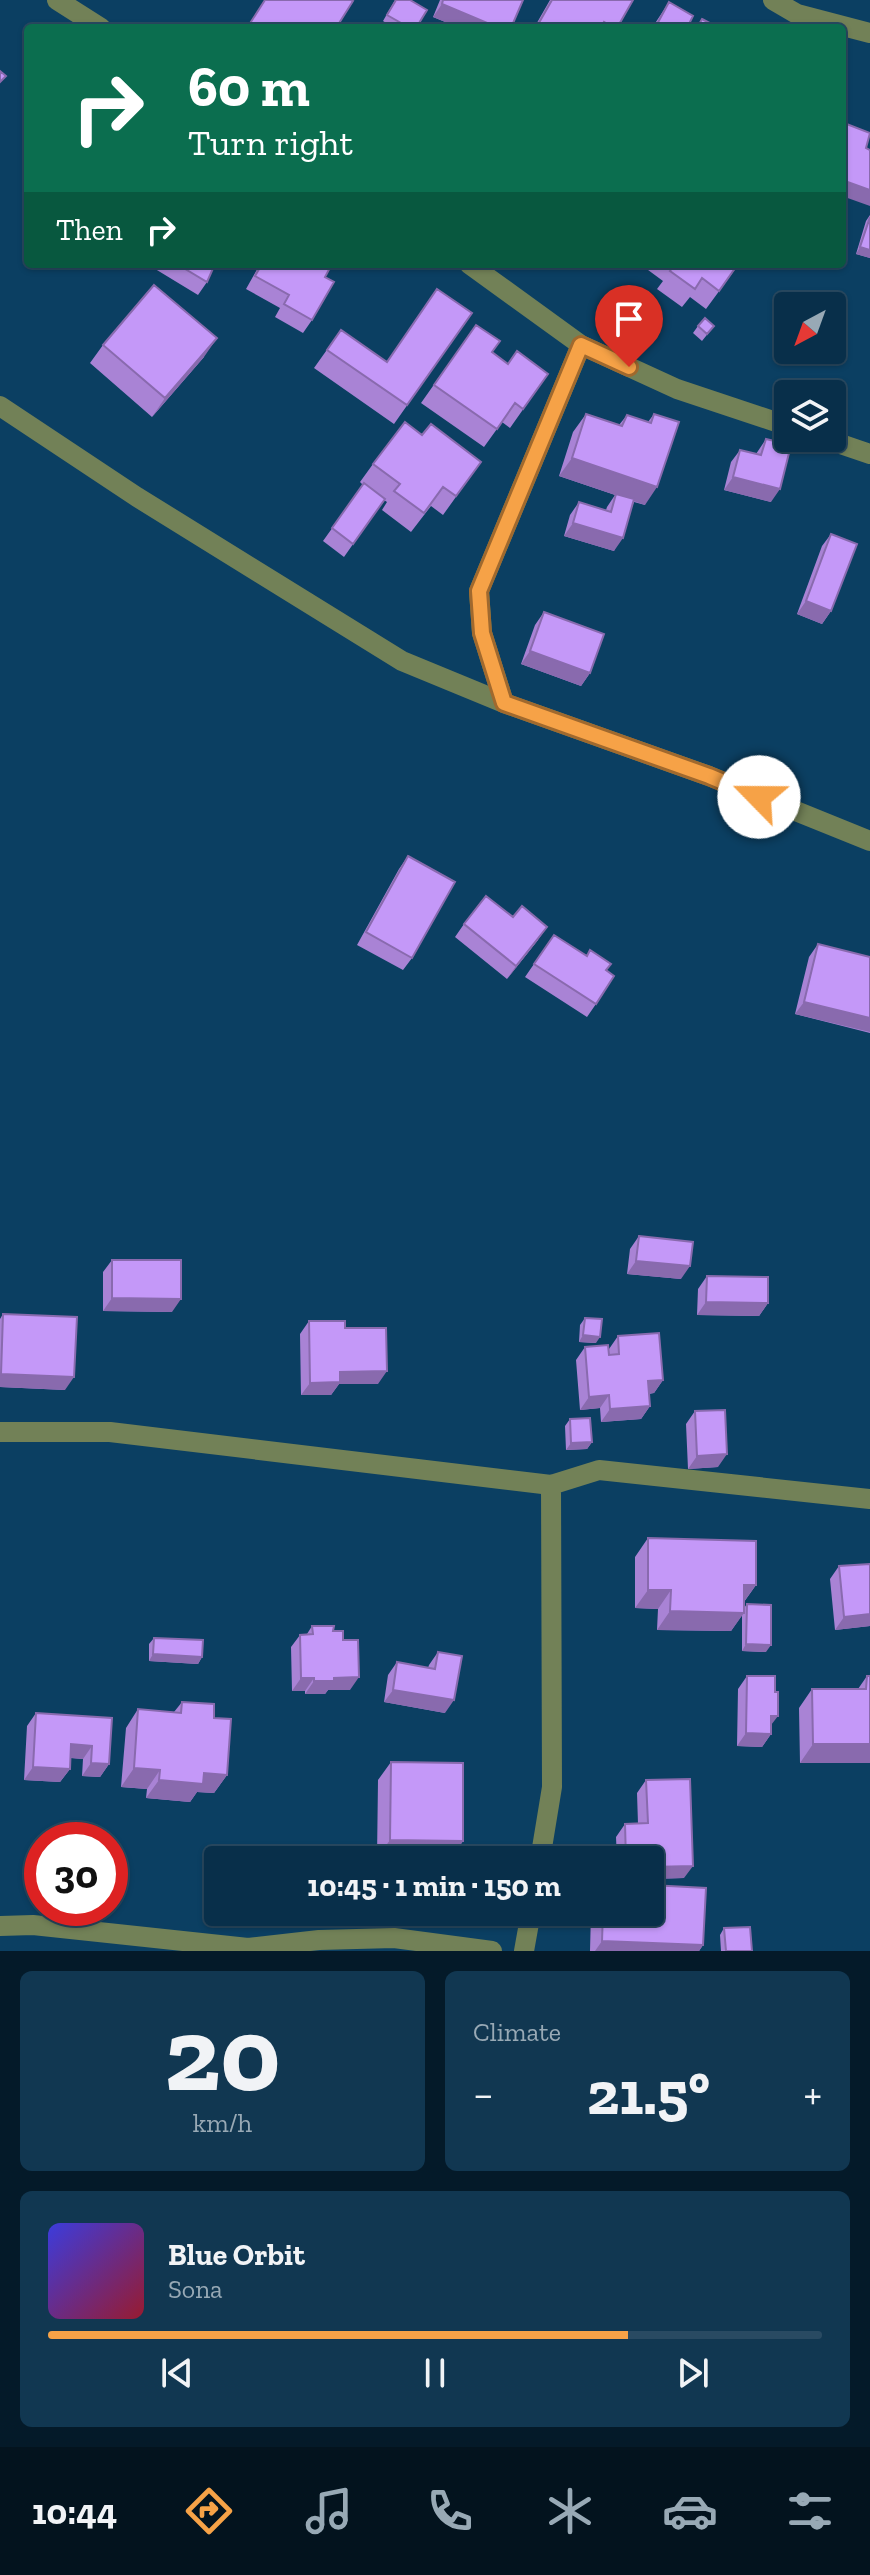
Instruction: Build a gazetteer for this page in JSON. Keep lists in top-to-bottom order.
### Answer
{
  "north": "bottom left",
  "page": {
    "turn": ["60 m", "Turn right"],
    "then": "Then",
    "limit": "30",
    "trip": "10:45 · 1 min · 150 m",
    "tile": [
      ["20", "km/h"],
      "Climate"
    ],
    "heat": ["−", "21.5°", "+"],
    "song": ["Blue Orbit", "Sona"],
    "tabs": "10:44"
  }
}
